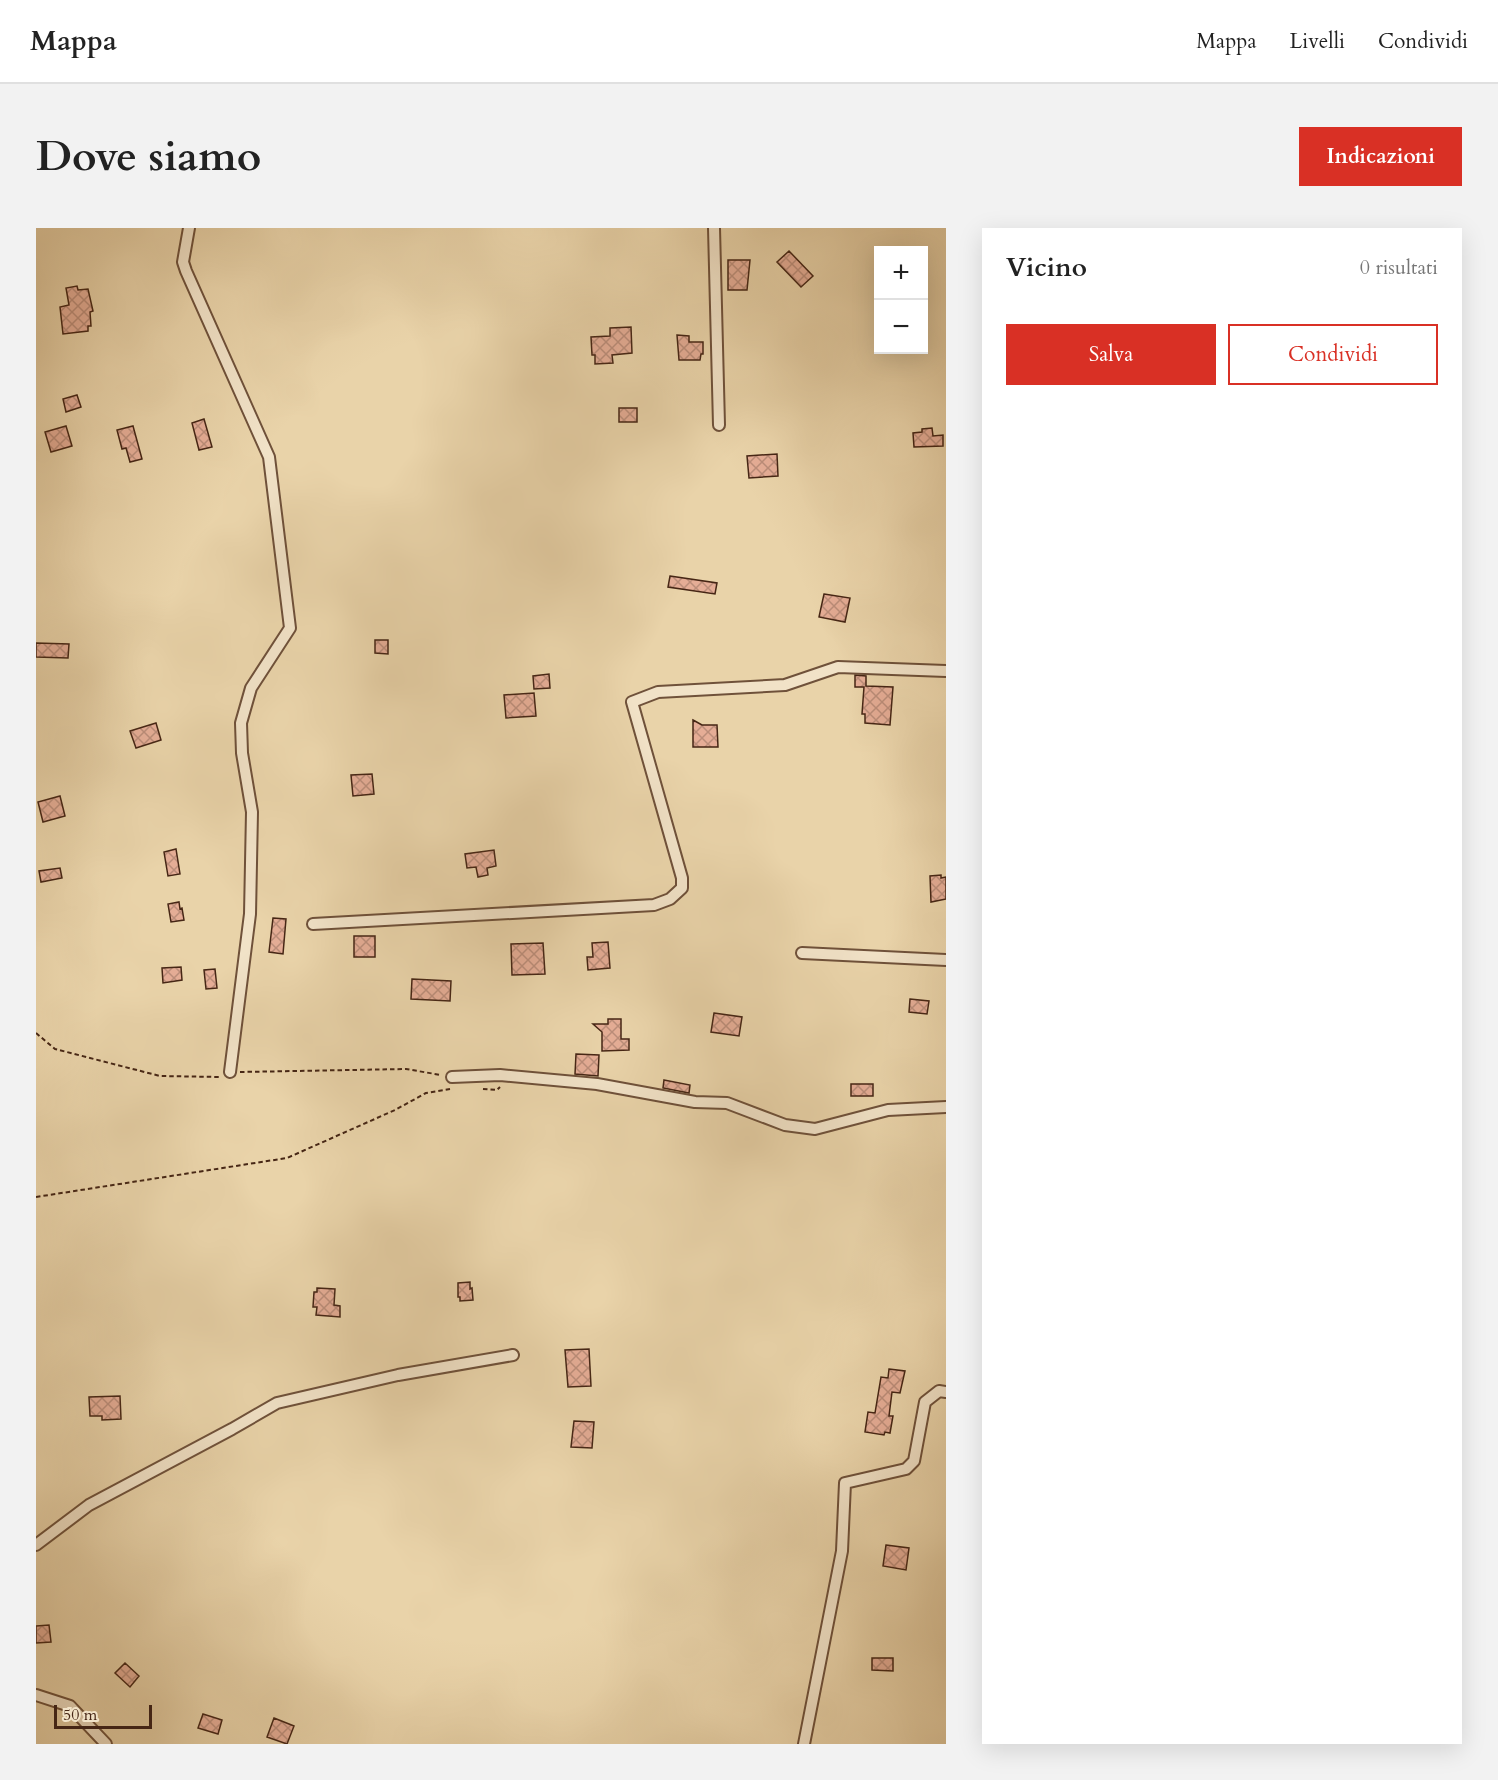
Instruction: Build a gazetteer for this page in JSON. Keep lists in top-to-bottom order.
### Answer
{
  "scale_bar": "50 m",
  "page": {
    "header": "Mappa",
    "nav": ["Mappa", "Livelli", "Condividi"],
    "buttons": [
      "Indicazioni",
      ["Salva", "Condividi"]
    ],
    "title": "Dove siamo",
    "heading": ["Vicino", "0 risultati"],
    "map_buttons": ["+", "−"],
    "scale": "50 m"
  }
}
